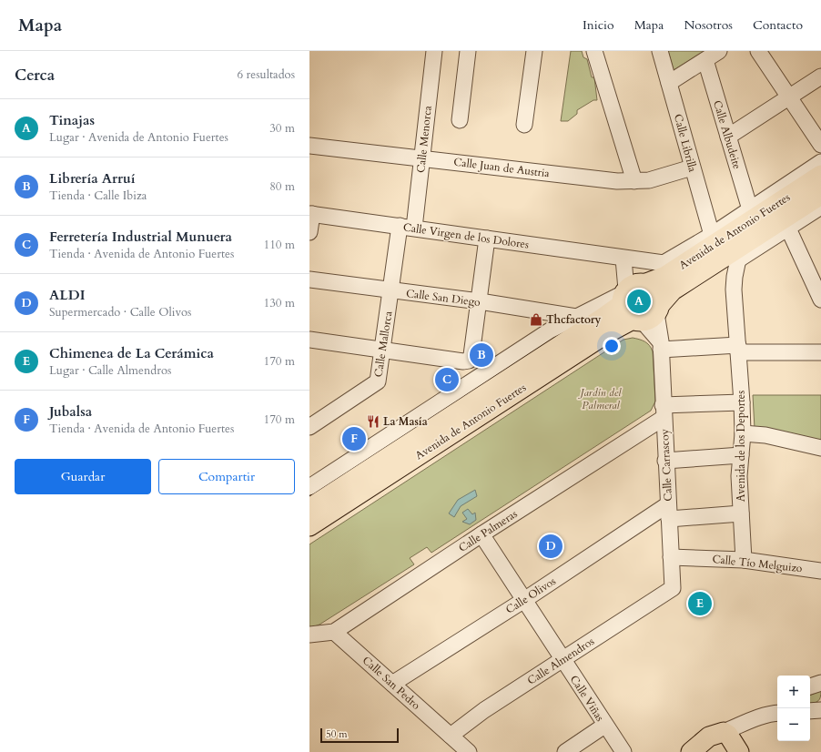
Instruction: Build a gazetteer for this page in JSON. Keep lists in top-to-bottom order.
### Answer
{
  "streets": {
    "main road": ["Avenida de Antonio Fuertes"],
    "street": [
      "Calle Albudeite",
      "Calle Menorca",
      "Calle Librilla",
      "Calle Juan de Austria",
      "Calle Virgen de los Dolores",
      "Calle San Diego",
      "Calle Mallorca",
      "Avenida de los Deportes",
      "Calle Carrascoy",
      "Calle Palmeras",
      "Calle Tío Melguizo",
      "Calle Olivos",
      "Calle Almendros",
      "Calle San Pedro",
      "Calle Viñas"
    ]
  },
  "crossings": [
    ["Calle Albudeite", "Avenida de Antonio Fuertes"],
    ["Calle Menorca", "Calle Juan de Austria"],
    ["Calle Menorca", "Calle Virgen de los Dolores"],
    ["Calle Menorca", "Calle Mallorca"],
    ["Calle Librilla", "Calle Juan de Austria"],
    ["Calle Librilla", "Avenida de Antonio Fuertes"],
    ["Avenida de Antonio Fuertes", "Calle Virgen de los Dolores"],
    ["Avenida de Antonio Fuertes", "Calle San Diego"],
    ["Calle Virgen de los Dolores", "Calle Mallorca"],
    ["Calle San Diego", "Calle Mallorca"],
    ["Avenida de los Deportes", "Calle Tío Melguizo"],
    ["Calle Carrascoy", "Calle Palmeras"],
    ["Calle Carrascoy", "Calle Tío Melguizo"],
    ["Calle Carrascoy", "Calle Olivos"],
    ["Calle Carrascoy", "Calle Almendros"],
    ["Calle Palmeras", "Calle San Pedro"],
    ["Calle Palmeras", "Calle Viñas"],
    ["Calle Olivos", "Calle San Pedro"],
    ["Calle Olivos", "Calle Viñas"],
    ["Calle Almendros", "Calle San Pedro"],
    ["Calle Almendros", "Calle Viñas"]
  ],
  "parks": ["Jardín del Palmeral"],
  "places": {
    "shop": ["Thcfactory"],
    "restaurant": ["La Masía"]
  },
  "scale_bar": "50 m",
  "page": {
    "header": "Mapa",
    "nav": [
      "Inicio",
      "Mapa",
      "Nosotros",
      "Contacto"
    ],
    "heading": ["Cerca", "6 resultados"],
    "list": [
      {
        "mark": "A",
        "name": "Tinajas",
        "note": "Lugar · Avenida de Antonio Fuertes",
        "value": "30 m"
      },
      {
        "mark": "B",
        "name": "Librería Arruí",
        "note": "Tienda · Calle Ibiza",
        "value": "80 m"
      },
      {
        "mark": "C",
        "name": "Ferretería Industrial Munuera",
        "note": "Tienda · Avenida de Antonio Fuertes",
        "value": "110 m"
      },
      {
        "mark": "D",
        "name": "ALDI",
        "note": "Supermercado · Calle Olivos",
        "value": "130 m"
      },
      {
        "mark": "E",
        "name": "Chimenea de La Cerámica",
        "note": "Lugar · Calle Almendros",
        "value": "170 m"
      },
      {
        "mark": "F",
        "name": "Jubalsa",
        "note": "Tienda · Avenida de Antonio Fuertes",
        "value": "170 m"
      }
    ],
    "pins": [
      "A",
      "B",
      "C",
      "F",
      "D",
      "E"
    ],
    "buttons": ["Guardar", "Compartir"],
    "map_buttons": ["+", "−"],
    "scale": "50 m"
  }
}
